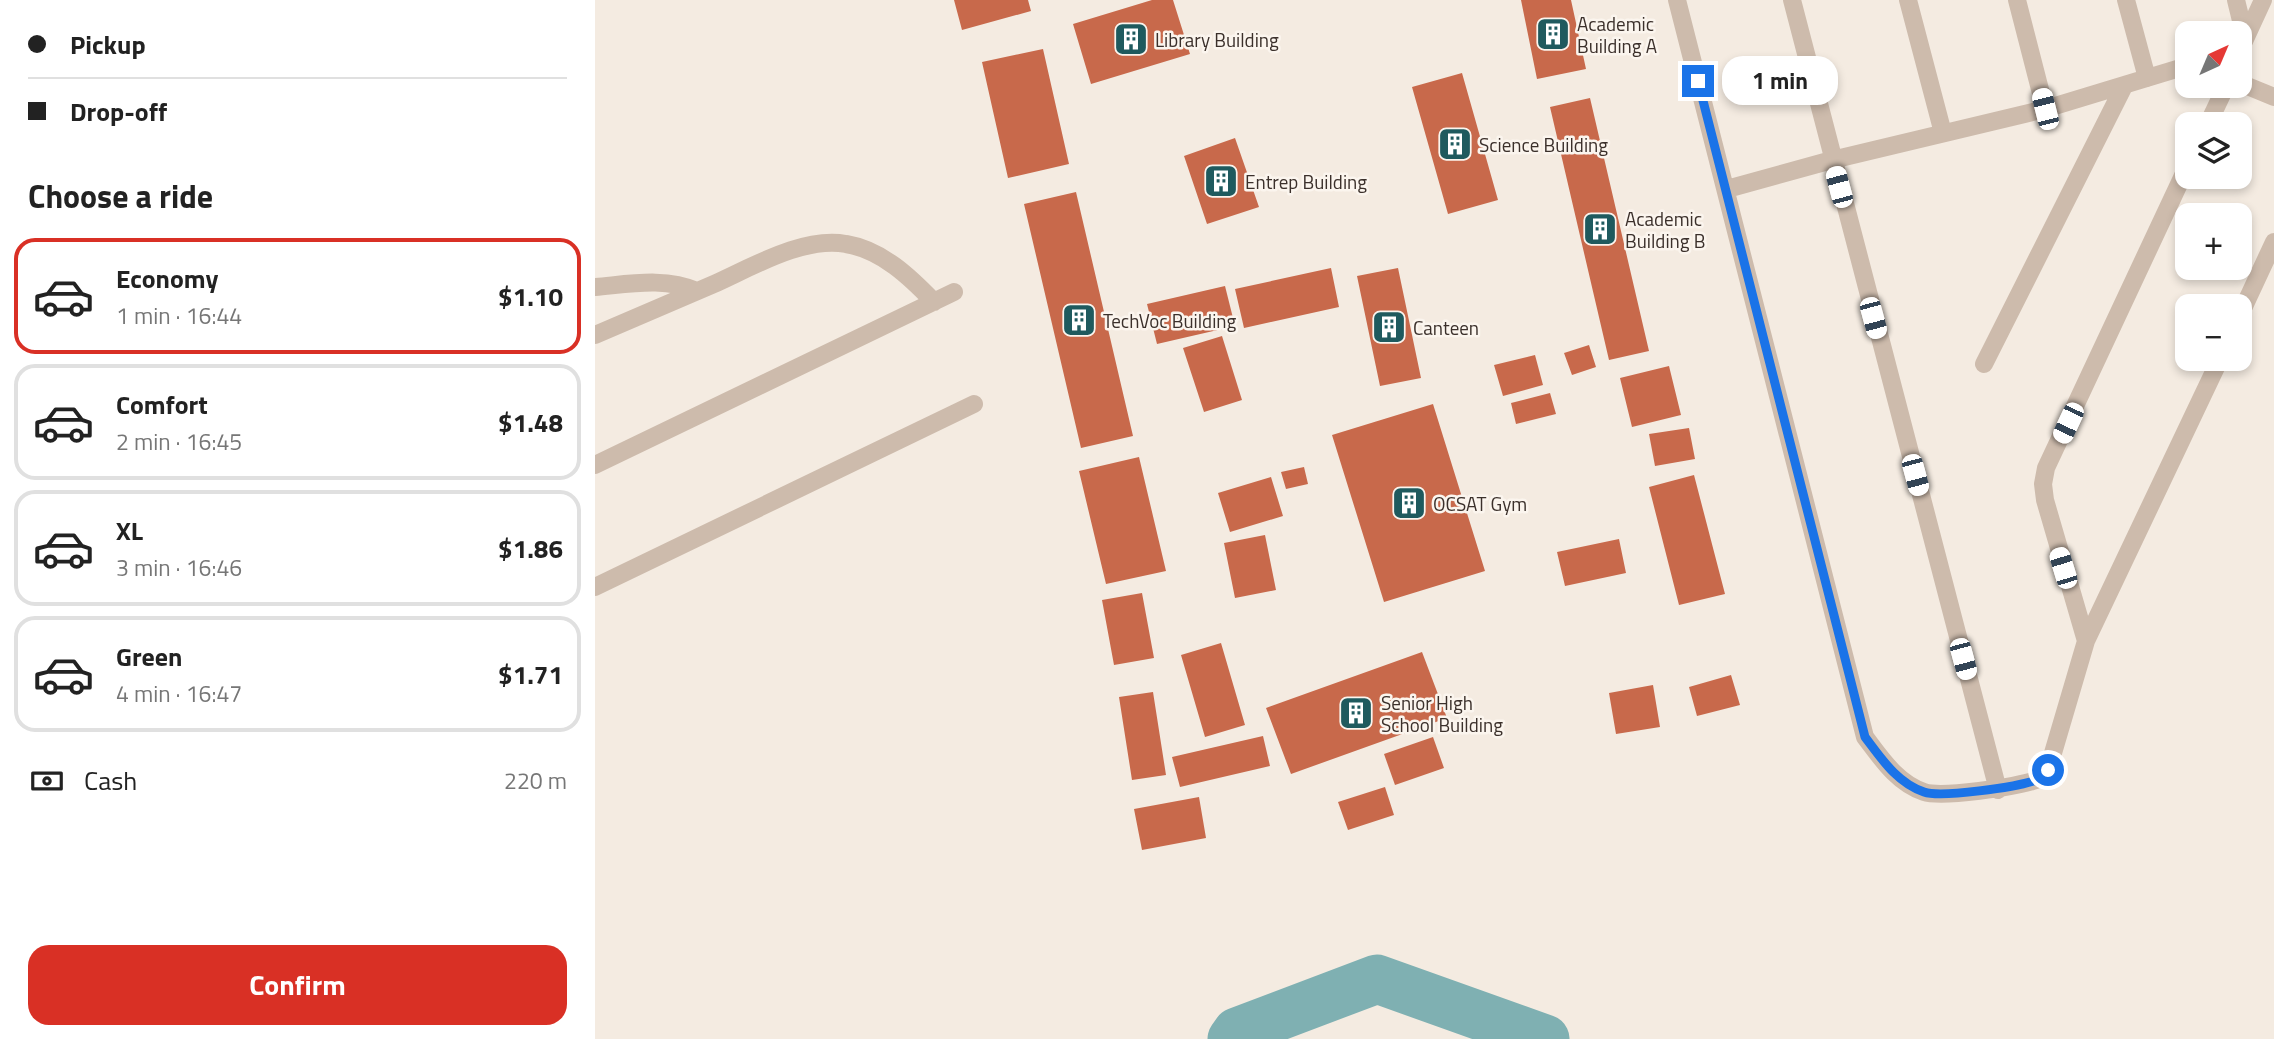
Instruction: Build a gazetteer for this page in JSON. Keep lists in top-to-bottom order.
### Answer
{
  "places": {
    "building": [
      "Academic Building A",
      "Library Building",
      "Science Building",
      "Entrep Building",
      "Academic Building B",
      "TechVoc Building",
      "Canteen",
      "OCSAT Gym",
      "Senior High School Building"
    ]
  },
  "north": "top right",
  "page": {
    "banner": ["Pickup", "Drop-off"],
    "map_buttons": ["+", "−"],
    "bubble": "1 min",
    "heading": "Choose a ride",
    "list": [
      {
        "name": "Economy",
        "note": "1 min · 16:44",
        "value": "$1.10"
      },
      {
        "name": "Comfort",
        "note": "2 min · 16:45",
        "value": "$1.48"
      },
      {
        "name": "XL",
        "note": "3 min · 16:46",
        "value": "$1.86"
      },
      {
        "name": "Green",
        "note": "4 min · 16:47",
        "value": "$1.71"
      }
    ],
    "pay": ["Cash", "220 m"],
    "buttons": "Confirm"
  }
}
